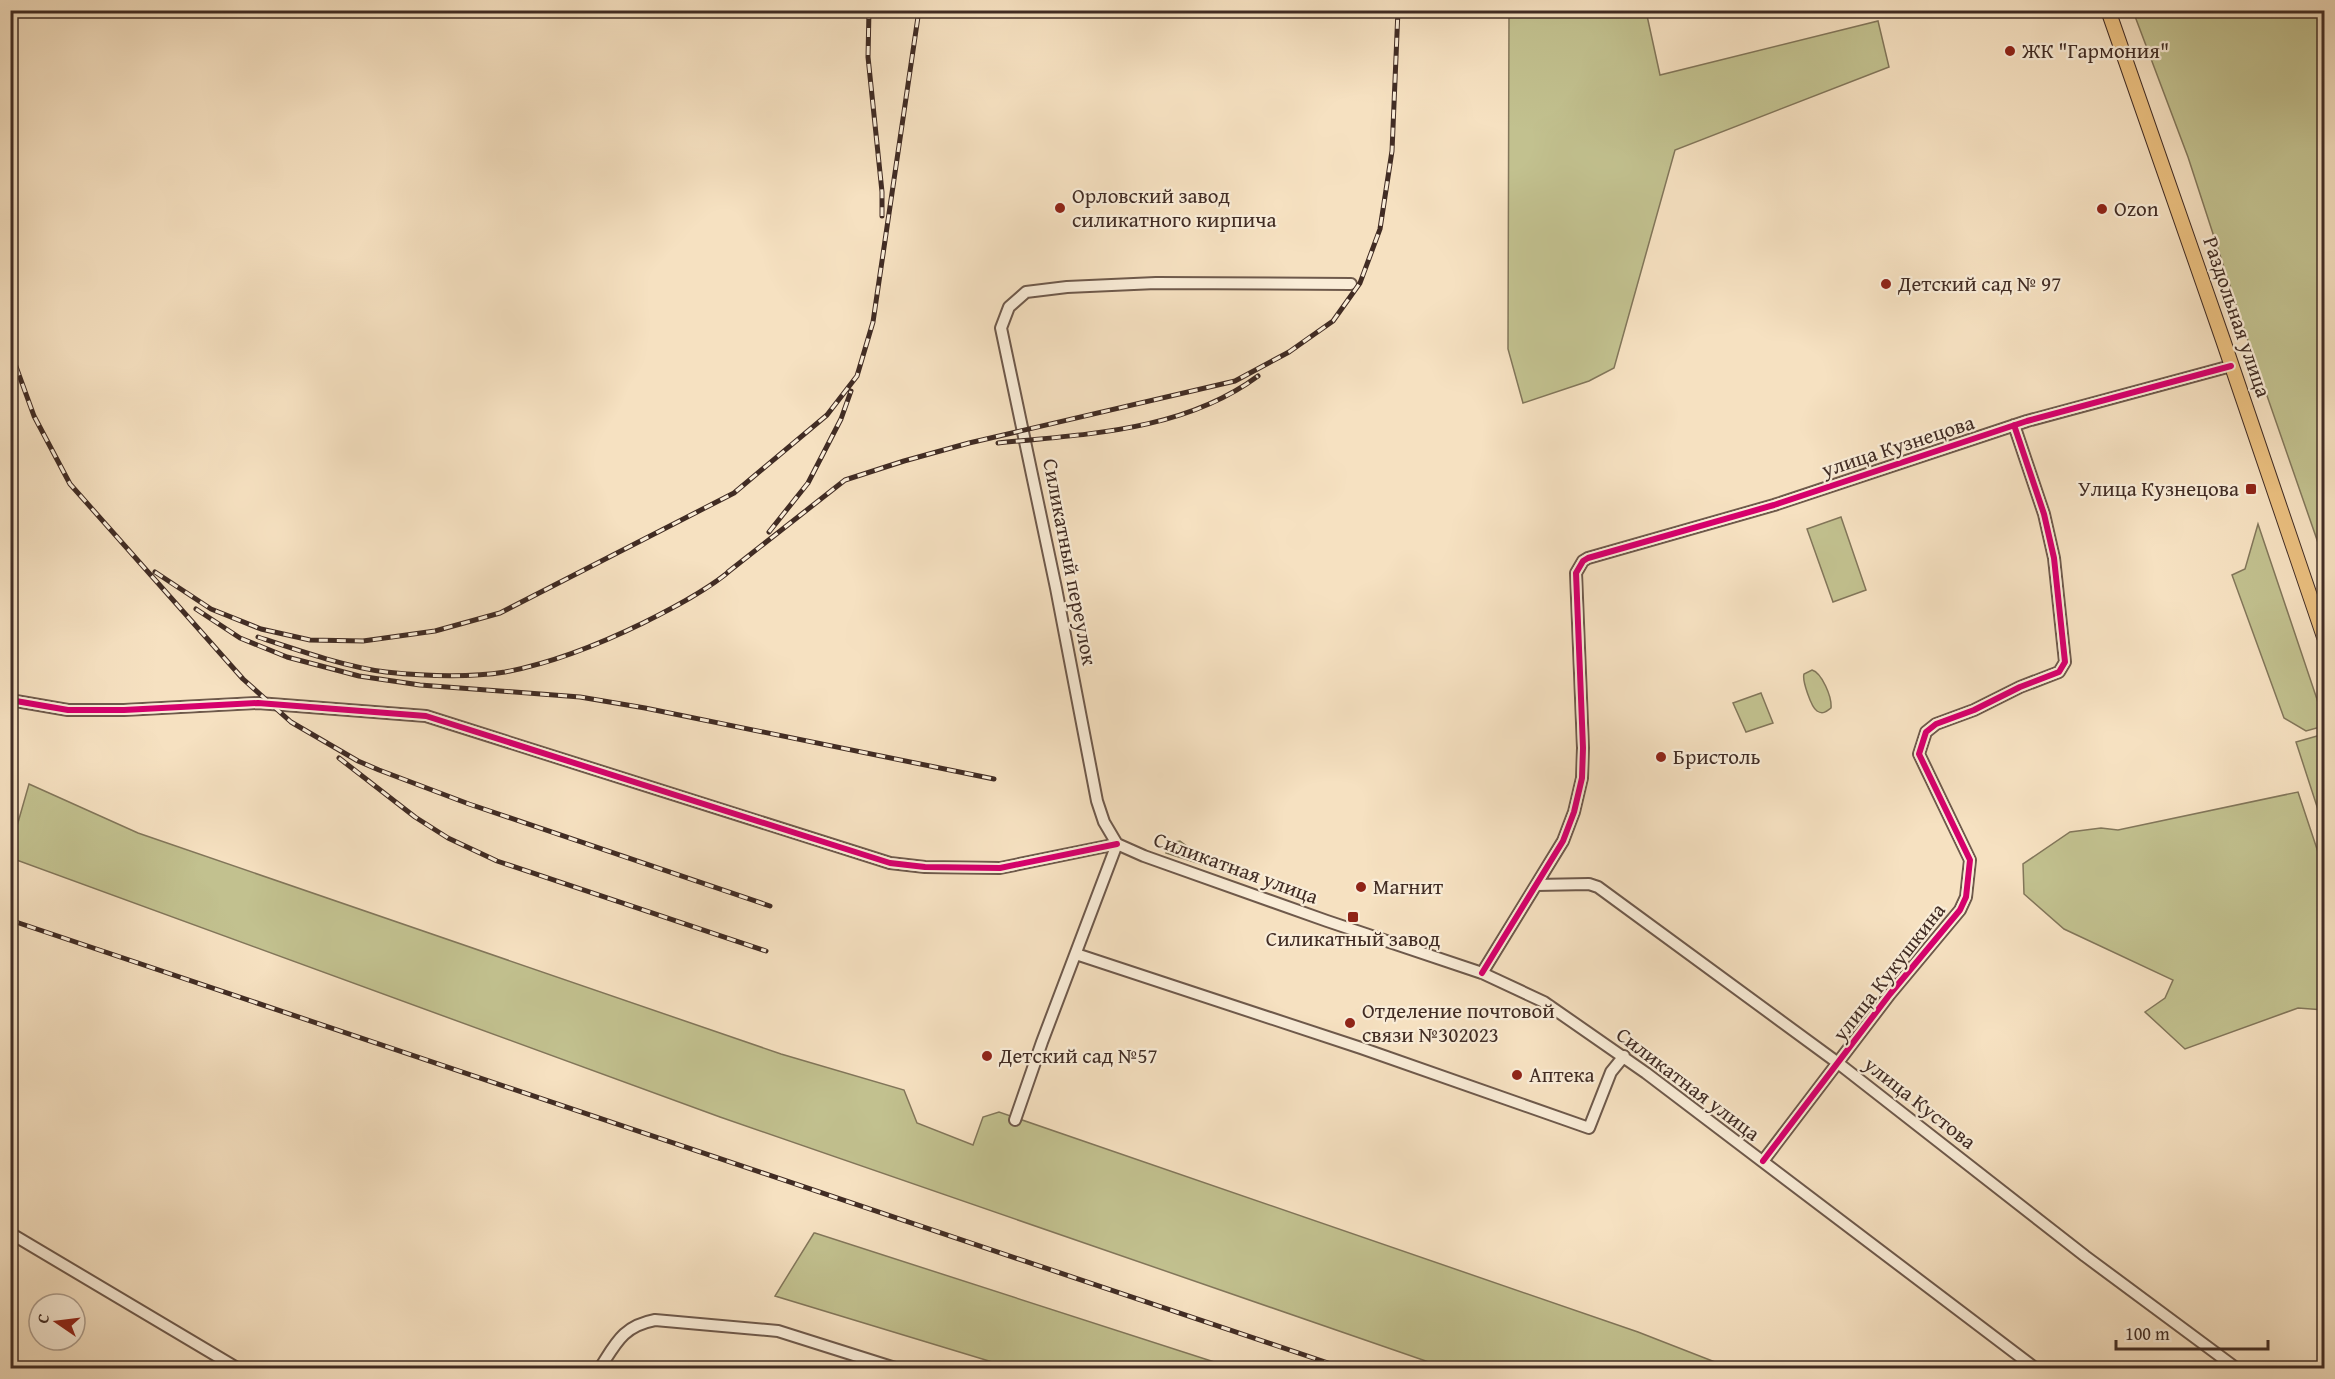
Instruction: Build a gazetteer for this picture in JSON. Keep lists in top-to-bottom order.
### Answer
{
  "streets": {
    "main road": ["Раздольная улица"],
    "street": [
      "улица Кузнецова",
      "Силикатный переулок",
      "Силикатная улица",
      "улица Кукушкина",
      "улица Кустова"
    ]
  },
  "crossings": [
    ["Раздольная улица", "улица Кузнецова"],
    ["улица Кузнецова", "улица Кукушкина"],
    ["улица Кузнецова", "улица Кустова"],
    ["Силикатный переулок", "Силикатная улица"],
    ["Силикатная улица", "улица Кукушкина"],
    ["улица Кукушкина", "улица Кустова"]
  ],
  "places": {
    "other": [
      "ЖК \"Гармония\"",
      "Орловский завод силикатного кирпича",
      "Ozon",
      "Детский сад № 97",
      "Бристоль",
      "Магнит",
      "Отделение почтовой связи №302023",
      "Детский сад №57",
      "Аптека"
    ],
    "transit": ["Улица Кузнецова", "Силикатный завод"]
  },
  "scale_bar": "100 m",
  "north": "left"
}
